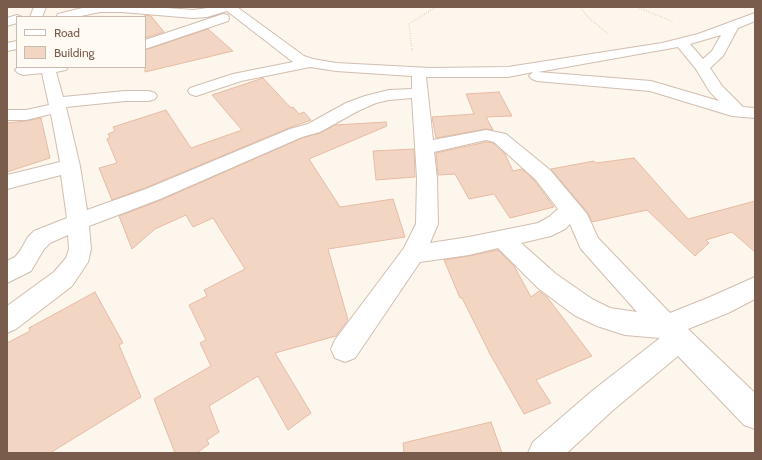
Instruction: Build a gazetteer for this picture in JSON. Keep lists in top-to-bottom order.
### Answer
{
  "legend": ["Road", "Building"]
}
